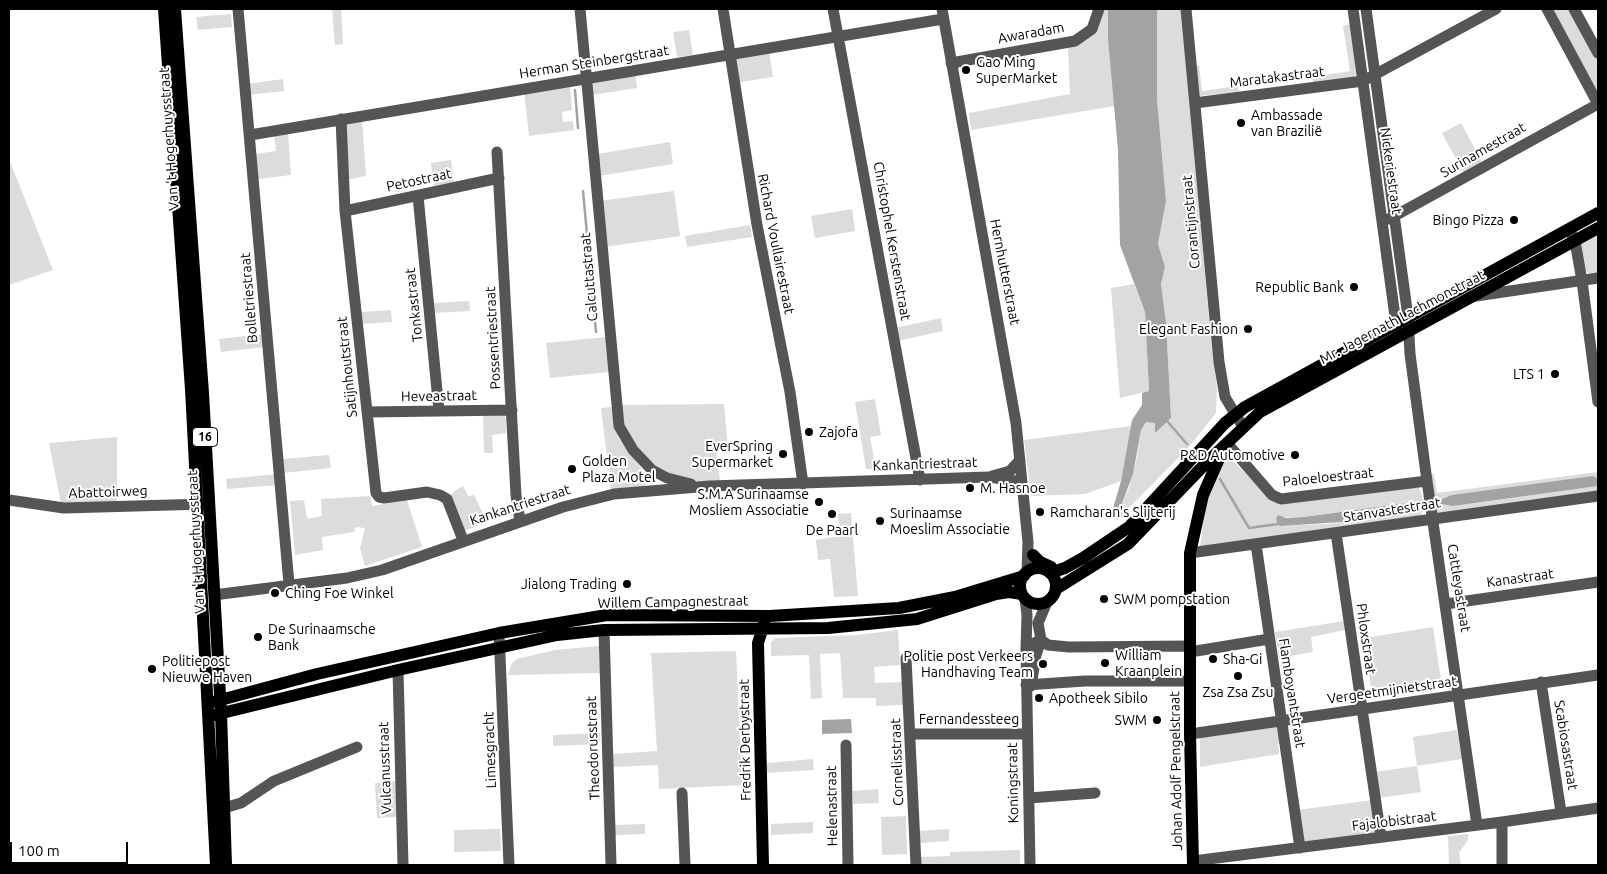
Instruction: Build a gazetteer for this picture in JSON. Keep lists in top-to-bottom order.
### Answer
{
  "streets": {
    "main road": [
      "Van 't Hogerhuysstraat",
      "Mr. Jagernath Lachmonstraat",
      "16",
      "Willem Campagnestraat",
      "Fredrik Derbystraat",
      "Johan Adolf Pengelstraat"
    ],
    "street": [
      "Awaradam",
      "Herman Steinbergstraat",
      "Maratakastraat",
      "Surinamestraat",
      "Nickeriestraat",
      "Petostraat",
      "Corantijnstraat",
      "Christophel Kerstenstraat",
      "Richard Voullairestraat",
      "Hernhutterstraat",
      "Calcuttastraat",
      "Bolletriestraat",
      "Tonkastraat",
      "Possentriestraat",
      "Satijnhoutstraat",
      "Heveastraat",
      "Kankantriestraat",
      "Paloeloestraat",
      "Abattoirweg",
      "Stanvastestraat",
      "Kanastraat",
      "Cattleyastraat",
      "Phloxstraat",
      "Vergeetmijnietstraat",
      "Flamboyantstraat",
      "Fernandessteeg",
      "Scabiosastraat",
      "Theodorusstraat",
      "Limesgracht",
      "Cornelisstraat",
      "Vulcanusstraat",
      "Koningstraat",
      "Helenastraat",
      "Fajalobistraat"
    ]
  },
  "crossings": [
    ["Awaradam", "Hernhutterstraat"],
    ["Herman Steinbergstraat", "Christophel Kerstenstraat"],
    ["Herman Steinbergstraat", "Richard Voullairestraat"],
    ["Herman Steinbergstraat", "Hernhutterstraat"],
    ["Herman Steinbergstraat", "Calcuttastraat"],
    ["Herman Steinbergstraat", "Bolletriestraat"],
    ["Herman Steinbergstraat", "Satijnhoutstraat"],
    ["Maratakastraat", "Nickeriestraat"],
    ["Maratakastraat", "Corantijnstraat"],
    ["Van 't Hogerhuysstraat", "Kankantriestraat"],
    ["Van 't Hogerhuysstraat", "Abattoirweg"],
    ["Van 't Hogerhuysstraat", "Willem Campagnestraat"],
    ["Surinamestraat", "Nickeriestraat"],
    ["Nickeriestraat", "Mr. Jagernath Lachmonstraat"],
    ["Nickeriestraat", "Cattleyastraat"],
    ["Petostraat", "Tonkastraat"],
    ["Petostraat", "Possentriestraat"],
    ["Petostraat", "Satijnhoutstraat"],
    ["Corantijnstraat", "Mr. Jagernath Lachmonstraat"],
    ["Christophel Kerstenstraat", "Kankantriestraat"],
    ["Richard Voullairestraat", "Kankantriestraat"],
    ["Hernhutterstraat", "Kankantriestraat"],
    ["Hernhutterstraat", "Willem Campagnestraat"],
    ["Hernhutterstraat", "Koningstraat"],
    ["Calcuttastraat", "Kankantriestraat"],
    ["Bolletriestraat", "Kankantriestraat"],
    ["Tonkastraat", "Heveastraat"],
    ["Mr. Jagernath Lachmonstraat", "Paloeloestraat"],
    ["Mr. Jagernath Lachmonstraat", "Cattleyastraat"],
    ["Mr. Jagernath Lachmonstraat", "Johan Adolf Pengelstraat"],
    ["Possentriestraat", "Heveastraat"],
    ["Possentriestraat", "Kankantriestraat"],
    ["Satijnhoutstraat", "Heveastraat"],
    ["Satijnhoutstraat", "Kankantriestraat"],
    ["Paloeloestraat", "Cattleyastraat"],
    ["Paloeloestraat", "Johan Adolf Pengelstraat"],
    ["Stanvastestraat", "Cattleyastraat"],
    ["Stanvastestraat", "Phloxstraat"],
    ["Stanvastestraat", "Flamboyantstraat"],
    ["Stanvastestraat", "Johan Adolf Pengelstraat"],
    ["Kanastraat", "Cattleyastraat"],
    ["Cattleyastraat", "Vergeetmijnietstraat"],
    ["Cattleyastraat", "Fajalobistraat"],
    ["Willem Campagnestraat", "Fredrik Derbystraat"],
    ["Willem Campagnestraat", "Theodorusstraat"],
    ["Willem Campagnestraat", "Limesgracht"],
    ["Willem Campagnestraat", "Vulcanusstraat"],
    ["Willem Campagnestraat", "Koningstraat"],
    ["Phloxstraat", "Vergeetmijnietstraat"],
    ["Phloxstraat", "Fajalobistraat"],
    ["Vergeetmijnietstraat", "Flamboyantstraat"],
    ["Vergeetmijnietstraat", "Scabiosastraat"],
    ["Vergeetmijnietstraat", "Johan Adolf Pengelstraat"],
    ["Flamboyantstraat", "Fajalobistraat"],
    ["Fernandessteeg", "Cornelisstraat"],
    ["Fernandessteeg", "Koningstraat"],
    ["Scabiosastraat", "Fajalobistraat"],
    ["Johan Adolf Pengelstraat", "Fajalobistraat"]
  ],
  "places": [
    "Gao Ming SuperMarket",
    "Ambassade van Brazilië",
    "Bingo Pizza",
    "Republic Bank",
    "Elegant Fashion",
    "LTS 1",
    "Zajofa",
    "EverSpring Supermarket",
    "P&D Automotive",
    "Golden Plaza Motel",
    "M. Hasnoe",
    "S.M.A Surinaamse Mosliem Associatie",
    "Ramcharan's Slijterij",
    "De Paarl",
    "Surinaamse Moeslim Associatie",
    "Jialong Trading",
    "Ching Foe Winkel",
    "SWM pompstation",
    "De Surinaamsche Bank",
    "Sha-Gi",
    "William Kraanplein",
    "Politie post Verkeers Handhaving Team",
    "Politiepost Nieuwe Haven",
    "Zsa Zsa Zsu",
    "Apotheek Sibilo",
    "SWM"
  ],
  "scale_bar": "100 m"
}
